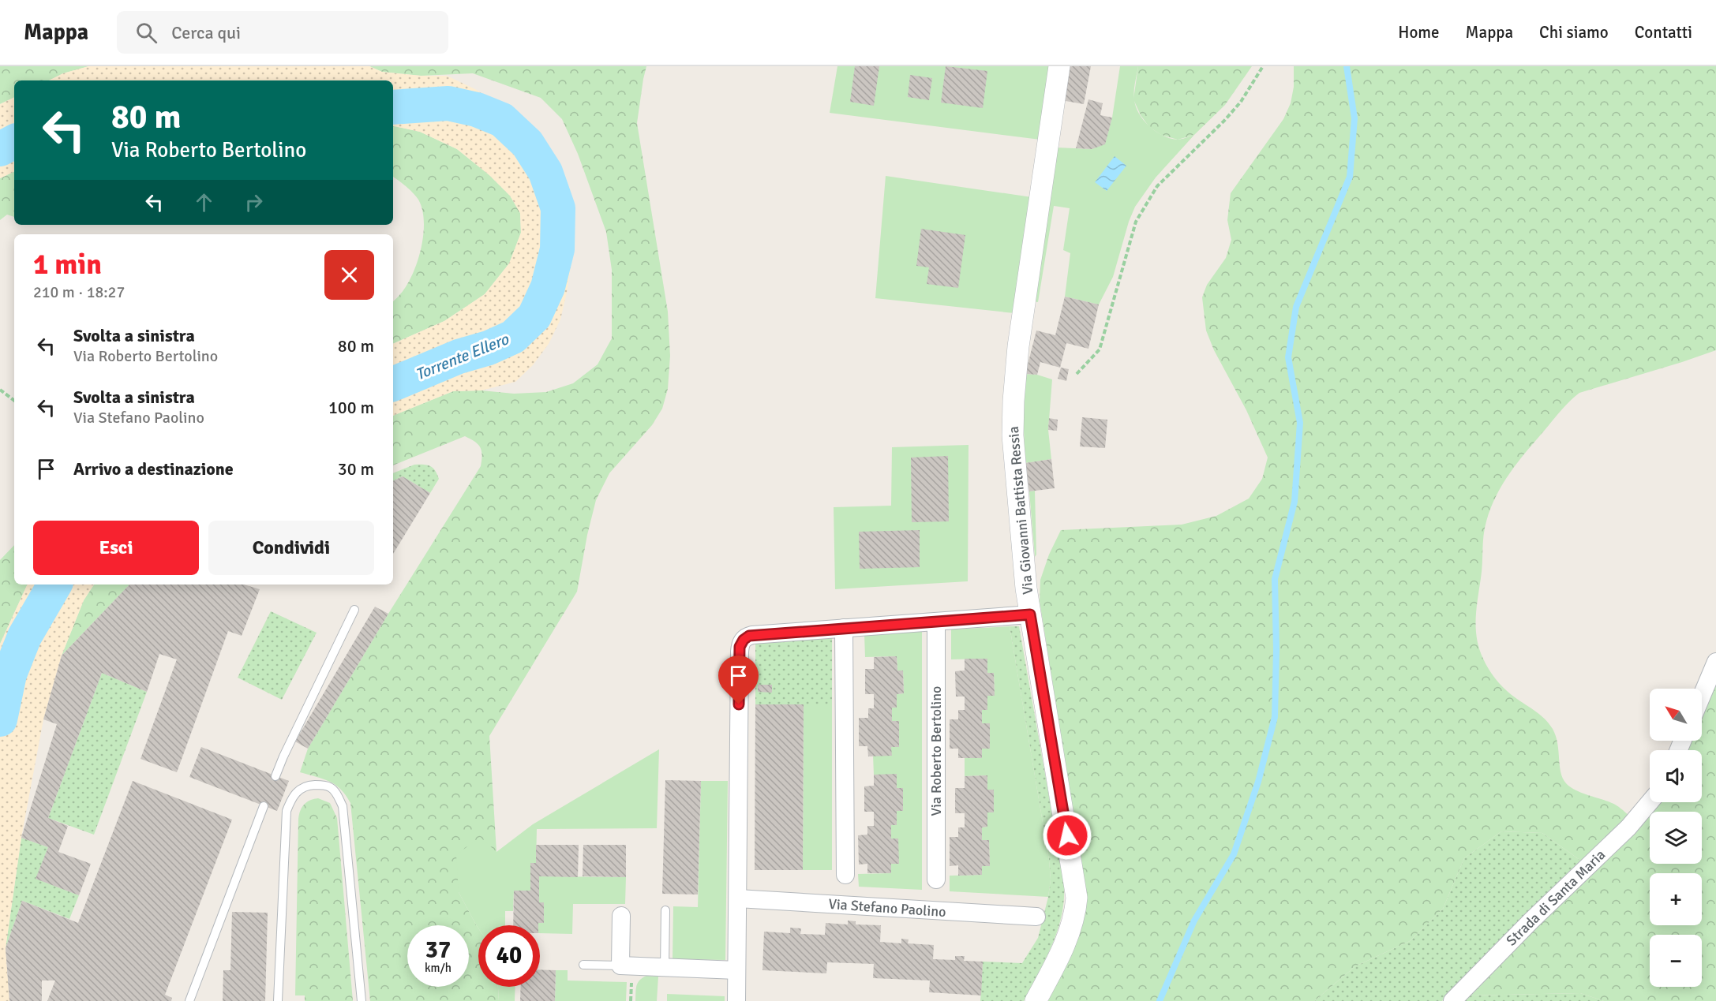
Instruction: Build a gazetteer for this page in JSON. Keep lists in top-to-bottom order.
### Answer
{
  "streets": {
    "street": [
      "Via Giovanni Battista Ressia",
      "Via Roberto Bertolino",
      "Strada di Santa Maria",
      "Via Stefano Paolino"
    ]
  },
  "water": ["Torrente Ellero"],
  "north": "top left",
  "page": {
    "header": "Mappa",
    "search": "Cerca qui",
    "nav": [
      "Home",
      "Mappa",
      "Chi siamo",
      "Contatti"
    ],
    "turn": ["80 m", "Via Roberto Bertolino"],
    "heading": ["1 min", "210 m · 18:27"],
    "list": [
      {
        "name": "Svolta a sinistra",
        "note": "Via Roberto Bertolino",
        "value": "80 m"
      },
      {
        "name": "Svolta a sinistra",
        "note": "Via Stefano Paolino",
        "value": "100 m"
      },
      {
        "name": "Arrivo a destinazione",
        "value": "30 m"
      }
    ],
    "buttons": ["Esci", "Condividi"],
    "map_buttons": ["+", "−"],
    "speed": "37 km/h",
    "limit": "40"
  }
}
